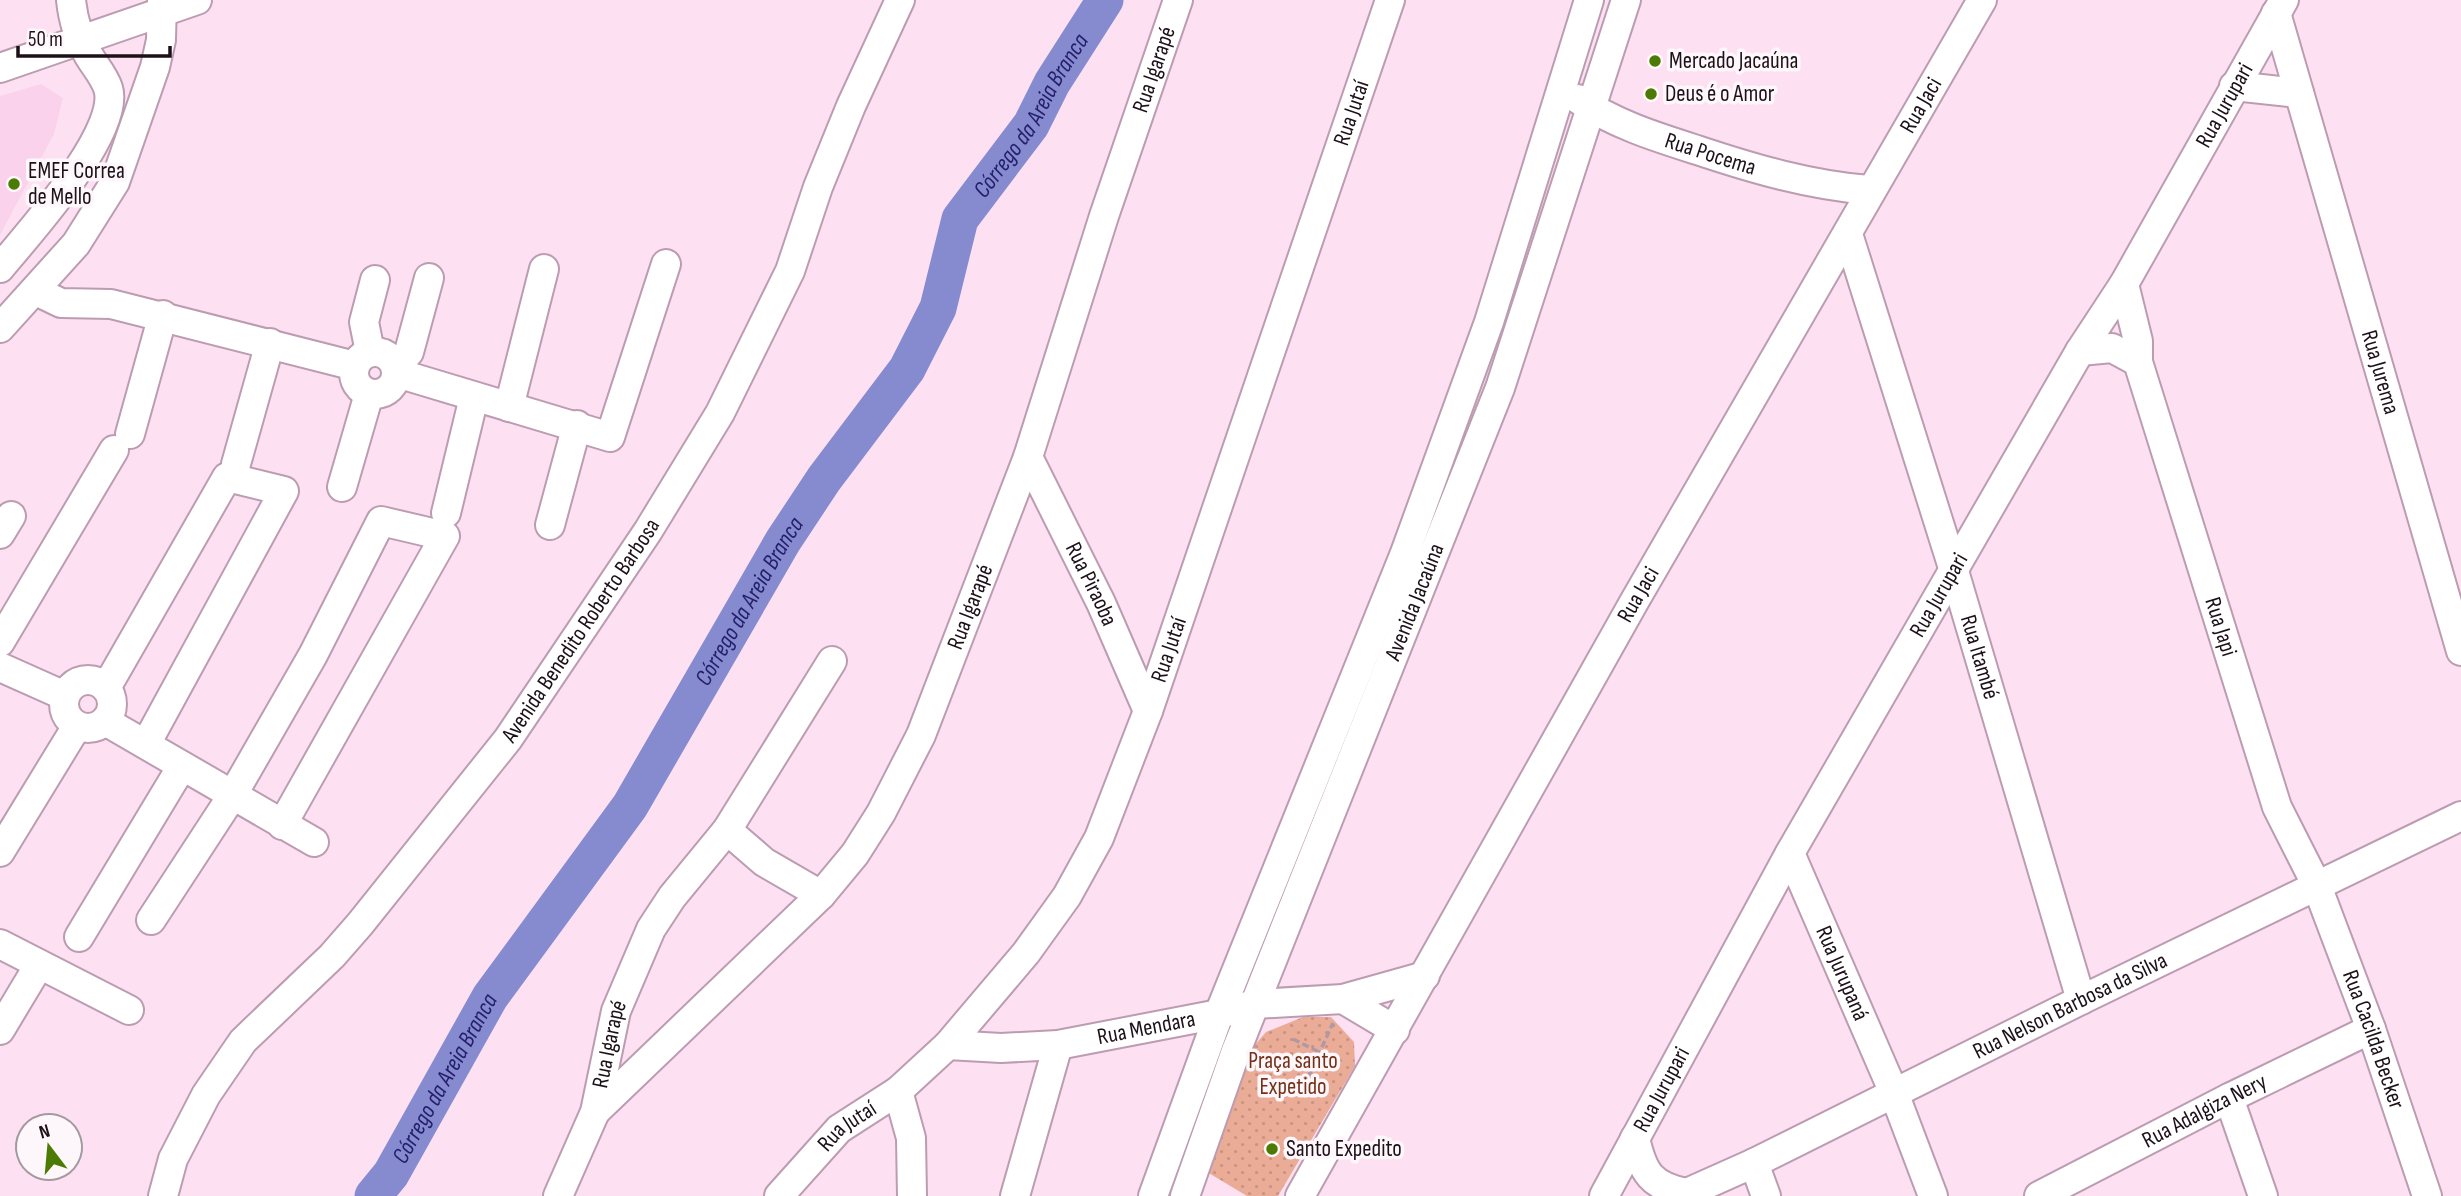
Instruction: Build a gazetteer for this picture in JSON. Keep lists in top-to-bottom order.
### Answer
{
  "streets": {
    "street": [
      "Rua Igarapé",
      "Rua Jaci",
      "Rua Jurupari",
      "Rua Jutaí",
      "Rua Pocema",
      "Rua Jurema",
      "Rua Piraoba",
      "Avenida Jacaúna",
      "Rua Japi",
      "Avenida Benedito Roberto Barbosa",
      "Rua Itambé",
      "Rua Jurupaná",
      "Rua Nelson Barbosa da Silva",
      "Rua Mendara",
      "Rua Cacilda Becker",
      "Rua Adalgiza Nery"
    ]
  },
  "crossings": [
    ["Rua Igarapé", "Rua Piraoba"],
    ["Rua Jaci", "Rua Pocema"],
    ["Rua Jaci", "Rua Itambé"],
    ["Rua Jaci", "Rua Mendara"],
    ["Rua Jurupari", "Rua Jurema"],
    ["Rua Jurupari", "Rua Japi"],
    ["Rua Jurupari", "Rua Itambé"],
    ["Rua Jurupari", "Rua Jurupaná"],
    ["Rua Jutaí", "Rua Piraoba"],
    ["Rua Jutaí", "Rua Mendara"],
    ["Rua Pocema", "Avenida Jacaúna"],
    ["Avenida Jacaúna", "Rua Mendara"],
    ["Rua Japi", "Rua Nelson Barbosa da Silva"],
    ["Rua Japi", "Rua Cacilda Becker"],
    ["Rua Itambé", "Rua Nelson Barbosa da Silva"],
    ["Rua Jurupaná", "Rua Nelson Barbosa da Silva"],
    ["Rua Nelson Barbosa da Silva", "Rua Cacilda Becker"],
    ["Rua Cacilda Becker", "Rua Adalgiza Nery"]
  ],
  "water": ["Córrego da Areia Branca"],
  "parks": ["Praça santo Expetido"],
  "places": [
    "Mercado Jacaúna",
    "Deus é o Amor",
    "EMEF Correa de Mello",
    "Santo Expedito"
  ],
  "scale_bar": "50 m",
  "north": "top"
}
